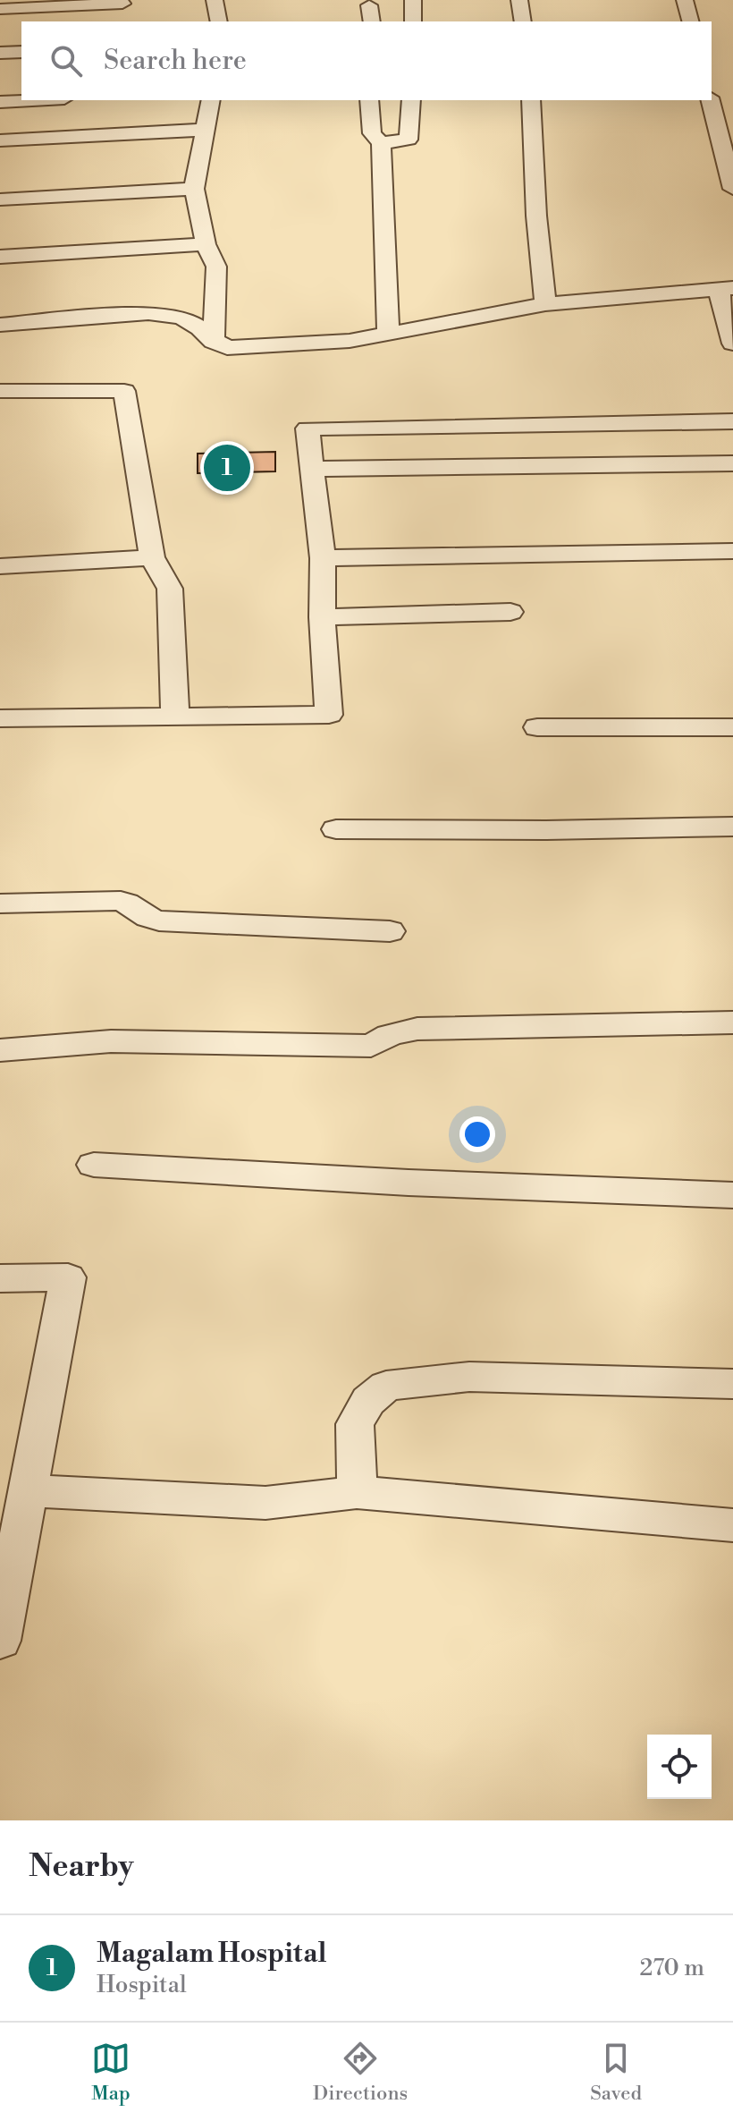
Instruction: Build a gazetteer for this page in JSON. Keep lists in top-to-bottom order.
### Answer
{
  "page": {
    "search": "Search here",
    "pins": "1",
    "heading": "Nearby",
    "list": [
      {
        "mark": "1",
        "name": "Magalam Hospital",
        "note": "Hospital",
        "value": "270 m"
      }
    ],
    "nav": ["Map", "Directions", "Saved"]
  }
}
